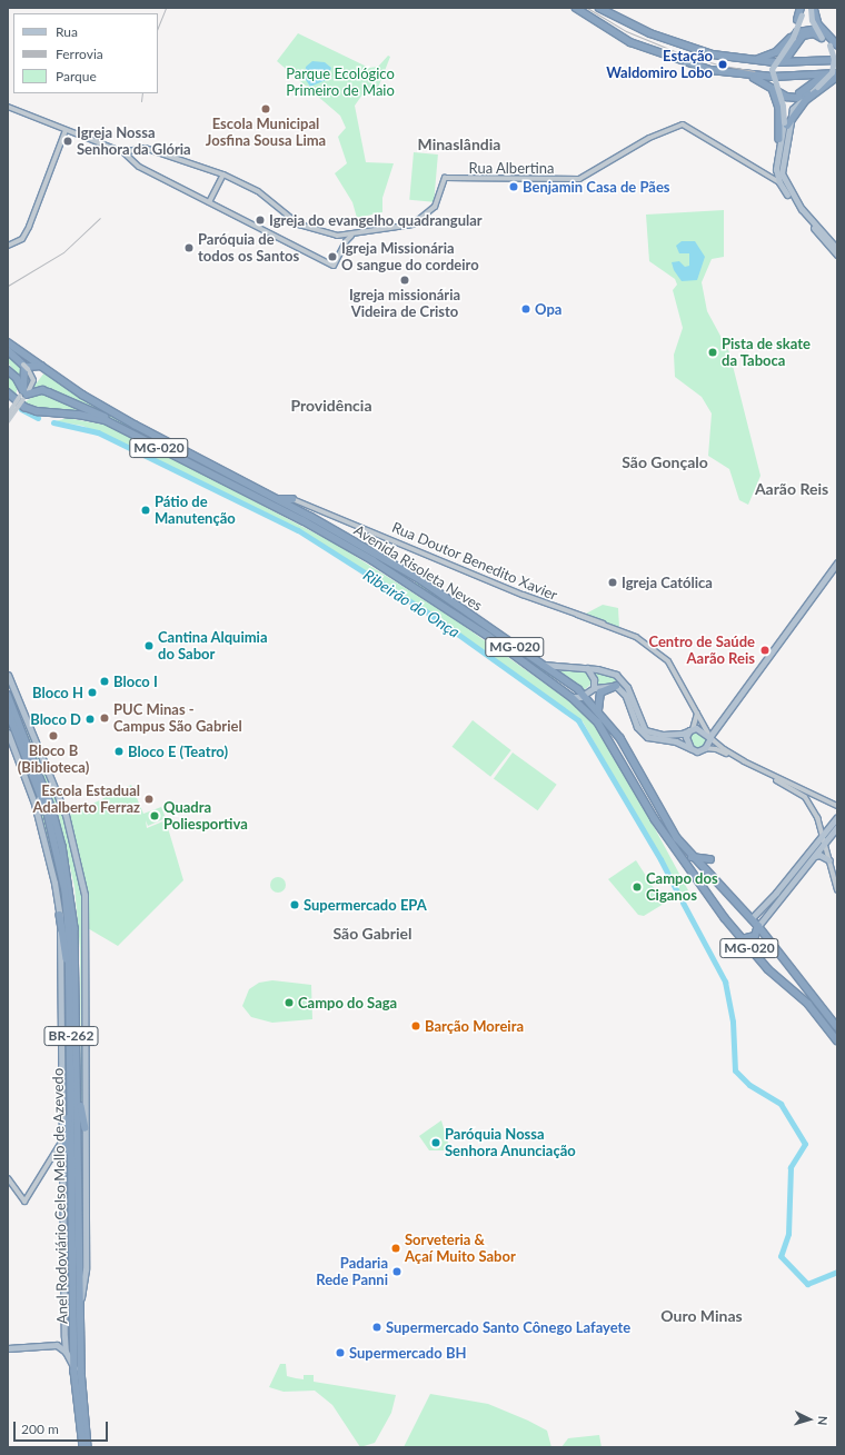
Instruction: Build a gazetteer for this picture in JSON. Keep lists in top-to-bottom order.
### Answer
{
  "streets": {
    "highway": [
      "MG-020",
      "Avenida Risoleta Neves",
      "BR-262",
      "Anel Rodoviário Celso Mello de Azevedo"
    ],
    "street": ["Rua Albertina", "Rua Doutor Benedito Xavier"]
  },
  "districts": [
    "Minaslândia",
    "Providência",
    "São Gonçalo",
    "Aarão Reis",
    "São Gabriel",
    "Ouro Minas"
  ],
  "water": ["Ribeirão do Onça"],
  "parks": ["Parque Ecológico Primeiro de Maio"],
  "places": [
    "Estação Waldomiro Lobo",
    "Escola Municipal Josfina Sousa Lima",
    "Igreja Nossa Senhora da Glória",
    "Benjamin Casa de Pães",
    "Igreja do evangelho quadrangular",
    "Paróquia de todos os Santos",
    "Igreja Missionária O sangue do cordeiro",
    "Igreja missionária Videira de Cristo",
    "Opa",
    "Pista de skate da Taboca",
    "Pátio de Manutenção",
    "Igreja Católica",
    "Cantina Alquimia do Sabor",
    "Centro de Saúde Aarão Reis",
    "Bloco I",
    "Bloco H",
    "PUC Minas - Campus São Gabriel",
    "Bloco D",
    "Bloco B (Biblioteca)",
    "Bloco E (Teatro)",
    "Escola Estadual Adalberto Ferraz",
    "Quadra Poliesportiva",
    "Campo dos Ciganos",
    "Supermercado EPA",
    "Campo do Saga",
    "Barção Moreira",
    "Paróquia Nossa Senhora Anunciação",
    "Sorveteria & Açaí Muito Sabor",
    "Padaria Rede Panni",
    "Supermercado Santo Cônego Lafayete",
    "Supermercado BH"
  ],
  "legend": ["Rua", "Ferrovia", "Parque"],
  "scale_bar": "200 m",
  "north": "right"
}
